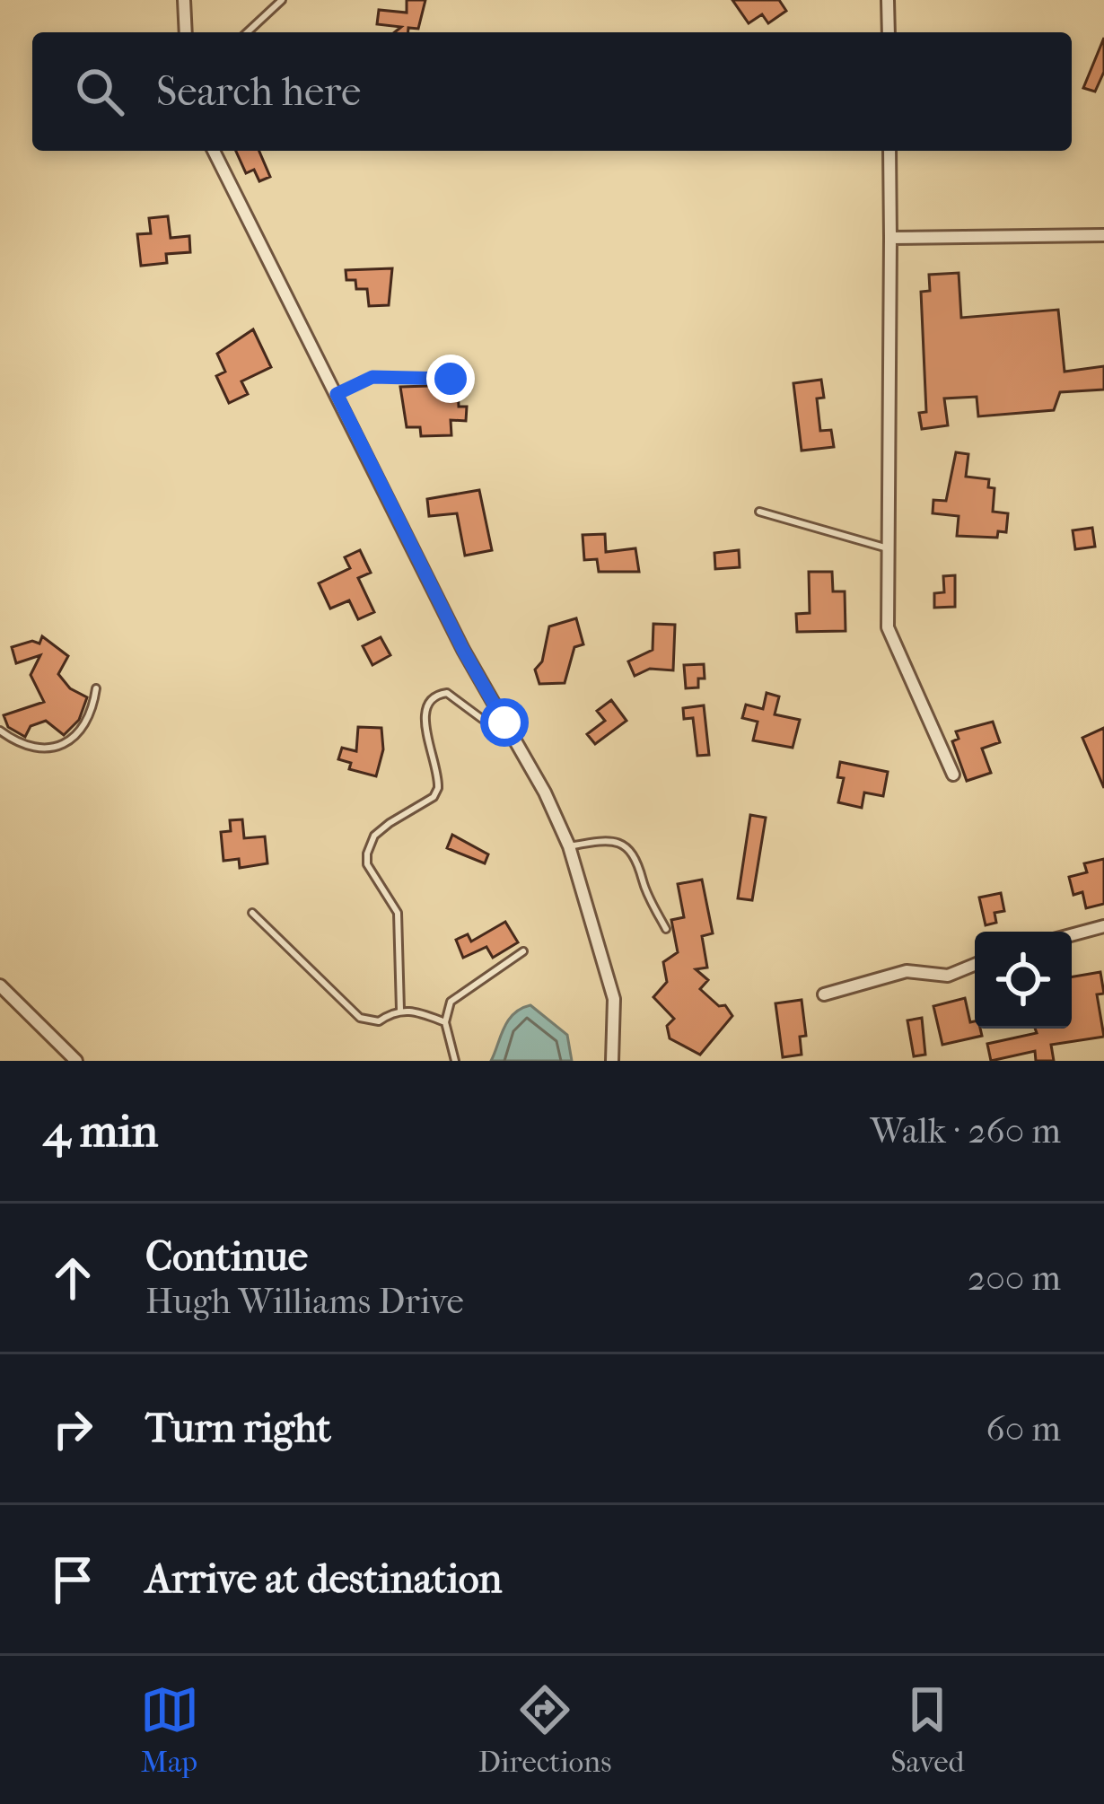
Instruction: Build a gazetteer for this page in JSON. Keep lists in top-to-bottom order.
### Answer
{
  "page": {
    "search": "Search here",
    "heading": ["4 min", "Walk · 260 m"],
    "list": [
      ["Continue", "Hugh Williams Drive", "200 m"],
      ["Turn right", "60 m"],
      "Arrive at destination"
    ],
    "nav": ["Map", "Directions", "Saved"]
  }
}
